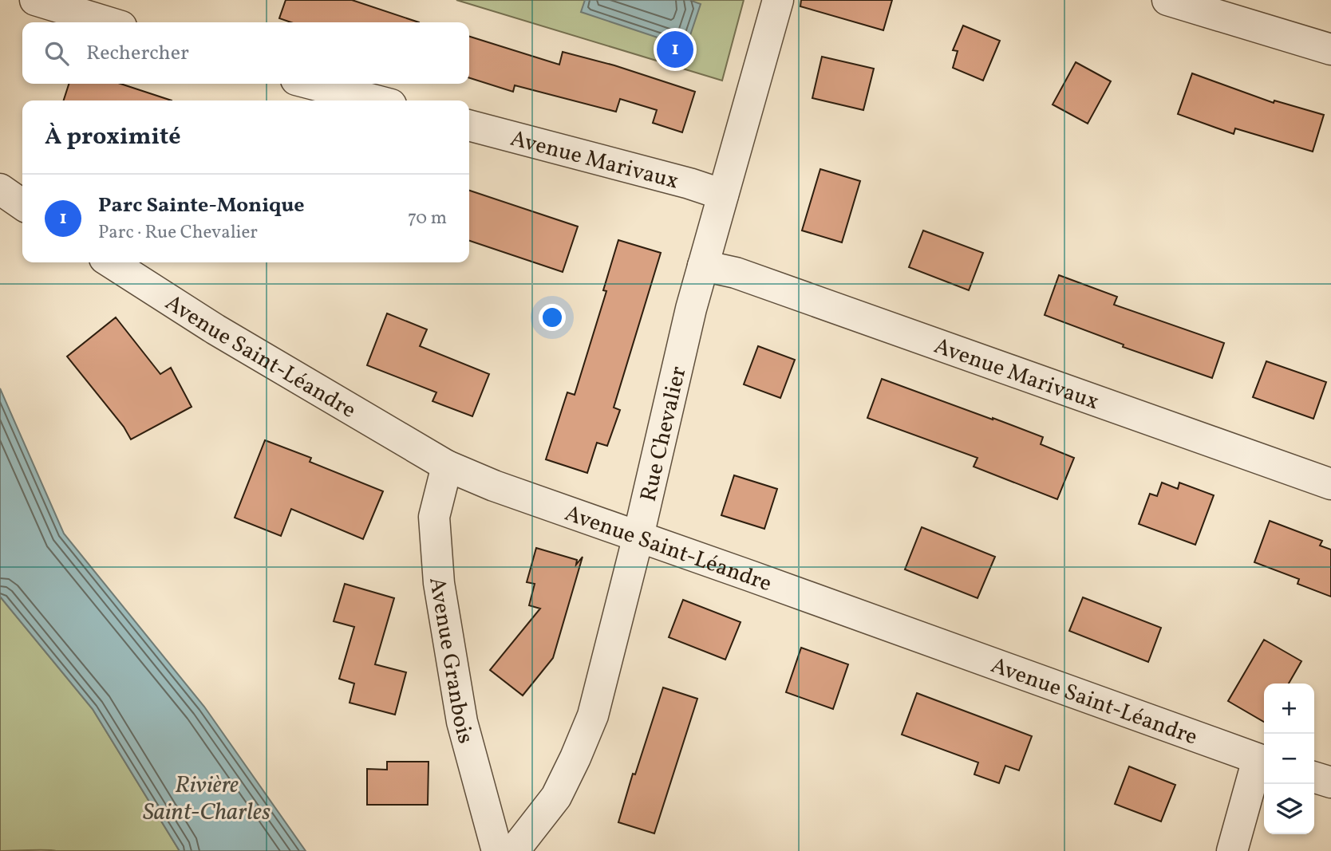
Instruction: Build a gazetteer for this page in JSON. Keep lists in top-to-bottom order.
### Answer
{
  "streets": {
    "street": [
      "Avenue Marivaux",
      "Avenue Saint-Léandre",
      "Rue Chevalier",
      "Avenue Granbois"
    ]
  },
  "crossings": [
    ["Avenue Marivaux", "Rue Chevalier"],
    ["Avenue Saint-Léandre", "Rue Chevalier"],
    ["Avenue Saint-Léandre", "Avenue Granbois"]
  ],
  "water": ["Rivière Saint-Charles"],
  "page": {
    "search": "Rechercher",
    "pins": "1",
    "heading": "À proximité",
    "list": [
      {
        "mark": "1",
        "name": "Parc Sainte-Monique",
        "note": "Parc · Rue Chevalier",
        "value": "70 m"
      }
    ],
    "map_buttons": ["+", "−"]
  }
}
